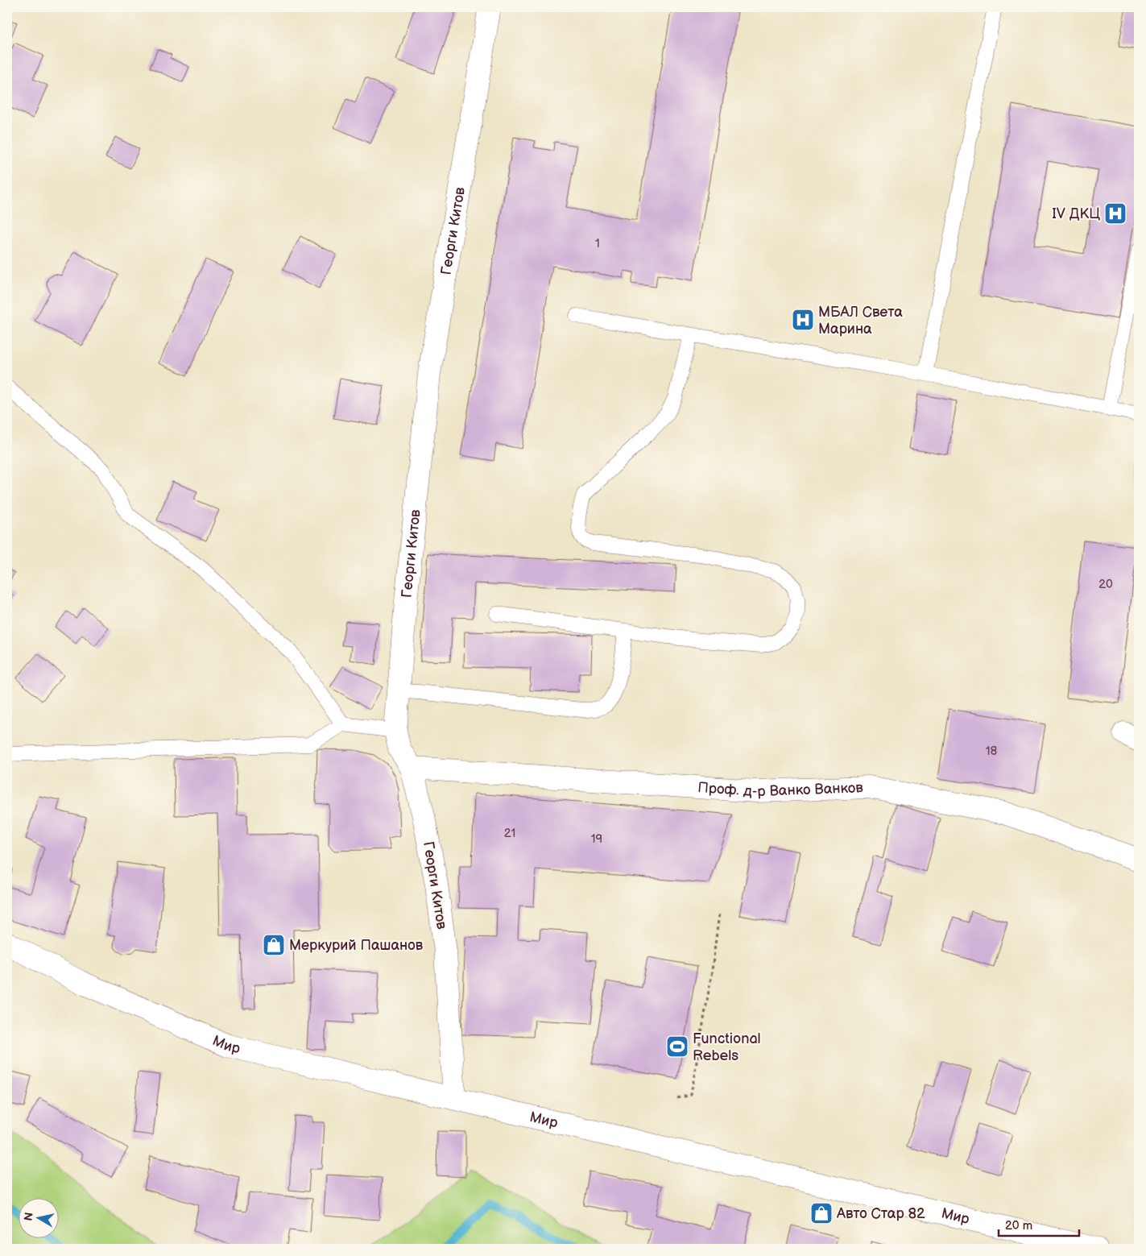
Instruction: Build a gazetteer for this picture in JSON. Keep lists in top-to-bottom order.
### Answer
{
  "streets": {
    "street": ["Георги Китов", "Проф. д-р Ванко Ванков", "Мир"]
  },
  "crossings": [
    ["Георги Китов", "Проф. д-р Ванко Ванков"],
    ["Георги Китов", "Мир"]
  ],
  "places": {
    "hospital": ["IV ДКЦ", "МБАЛ Света Марина"],
    "shop": ["Меркурий Пашанов", "Авто Стар 82"],
    "sports": ["Functional Rebels"]
  },
  "house_numbers": [
    "1",
    "20",
    "18",
    "21",
    "19"
  ],
  "scale_bar": "20 m",
  "north": "left"
}
